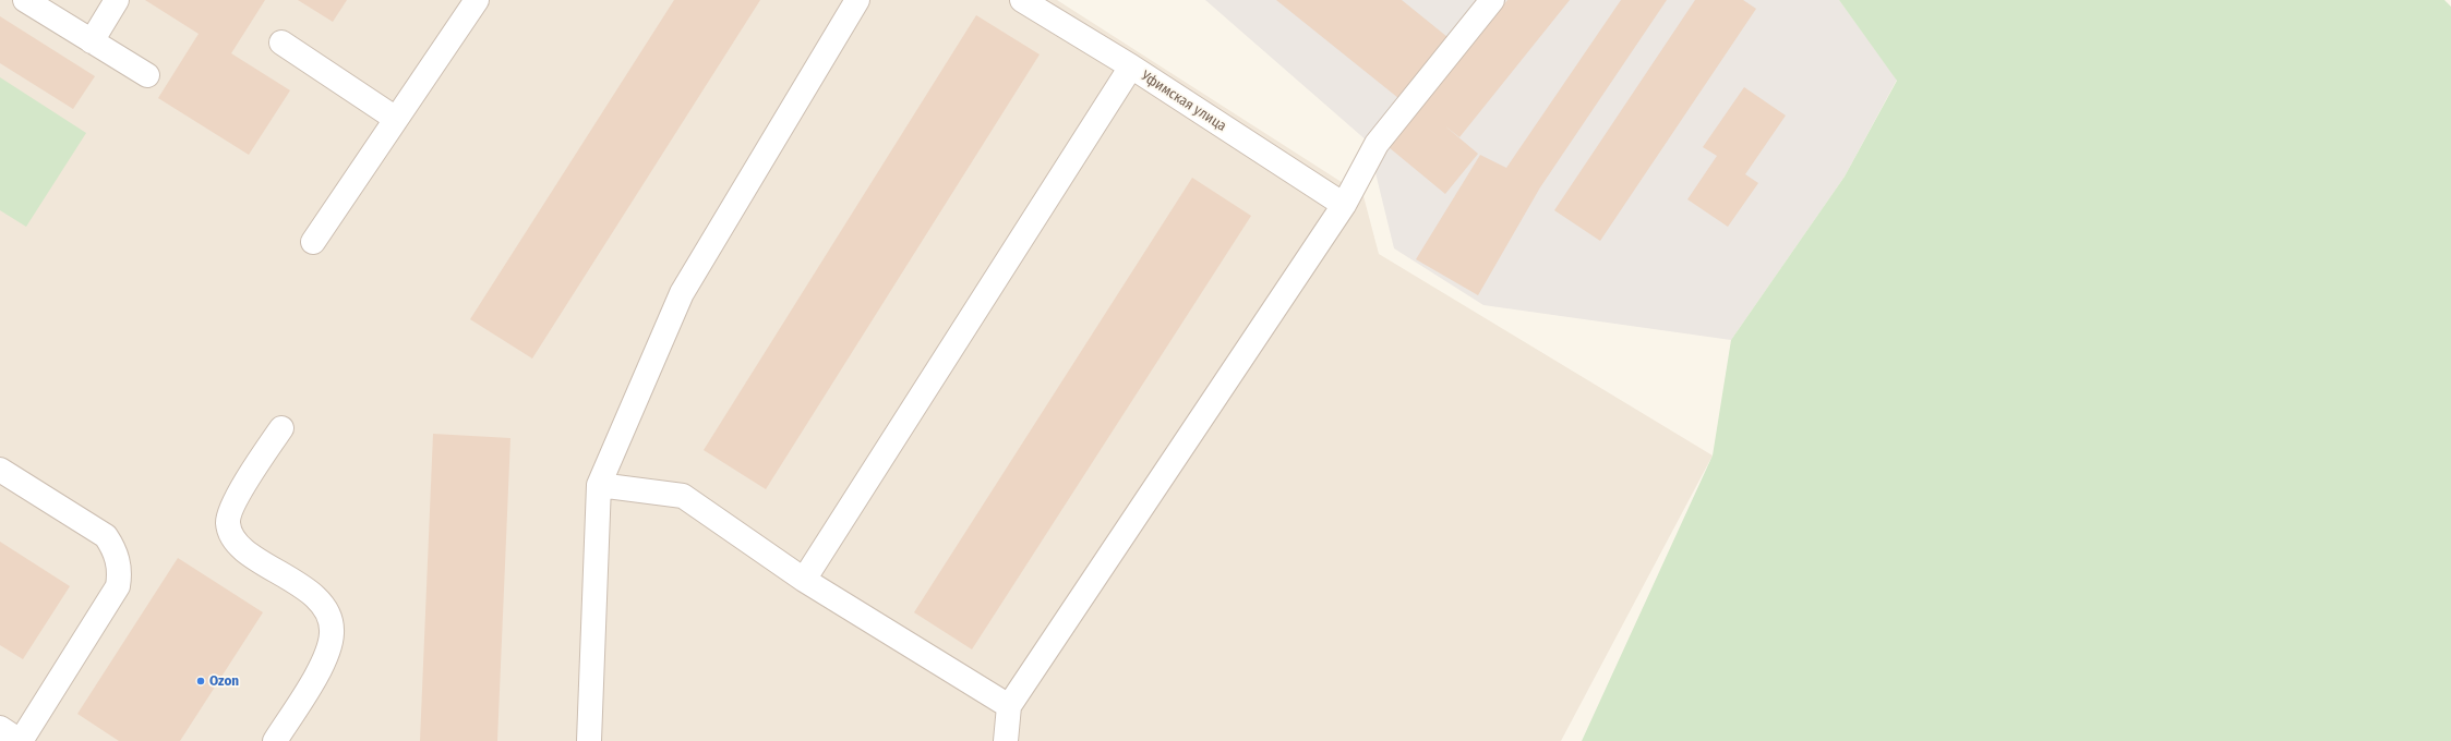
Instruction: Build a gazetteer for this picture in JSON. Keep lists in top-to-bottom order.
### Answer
{
  "streets": {
    "street": ["Уфимская улица"]
  },
  "places": ["Ozon"]
}
